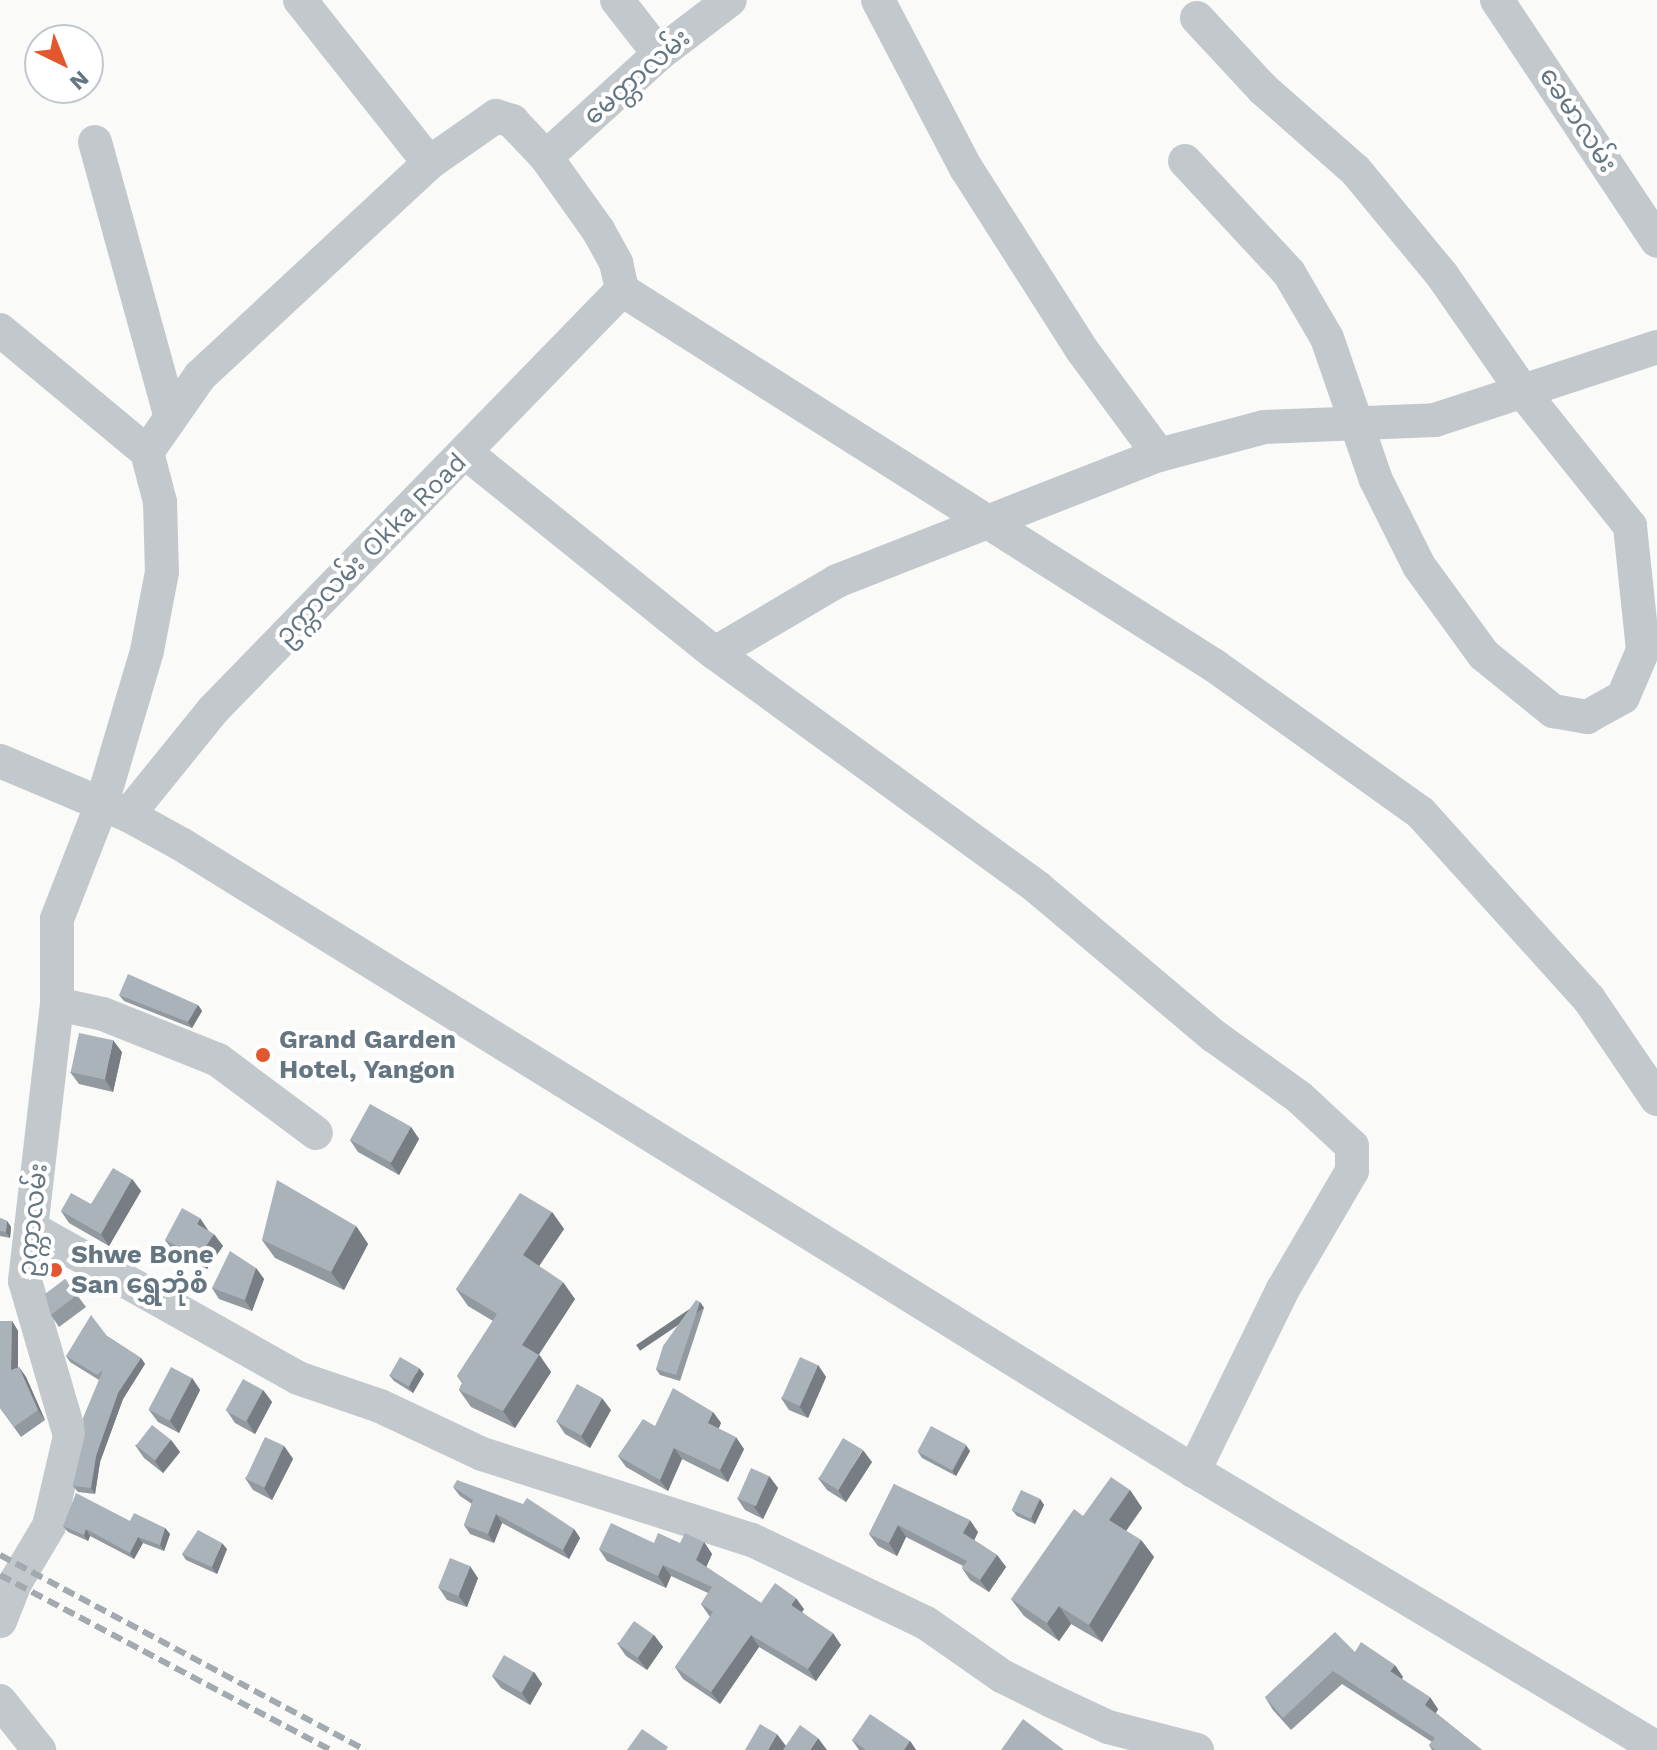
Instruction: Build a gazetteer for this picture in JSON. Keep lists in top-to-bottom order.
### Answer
{
  "streets": {
    "street": [
      "မေတ္တာလမ်း",
      "ခေမာလမ်း",
      "ဥက္ကာလမ်း Okka Road",
      "ဥက္ကာလမ်း"
    ]
  },
  "crossings": [
    ["ဥက္ကာလမ်း Okka Road", "ဥက္ကာလမ်း"]
  ],
  "places": ["Grand Garden Hotel, Yangon", "Shwe Bone San ရွှေဘုံစံ"],
  "north": "bottom right"
}
